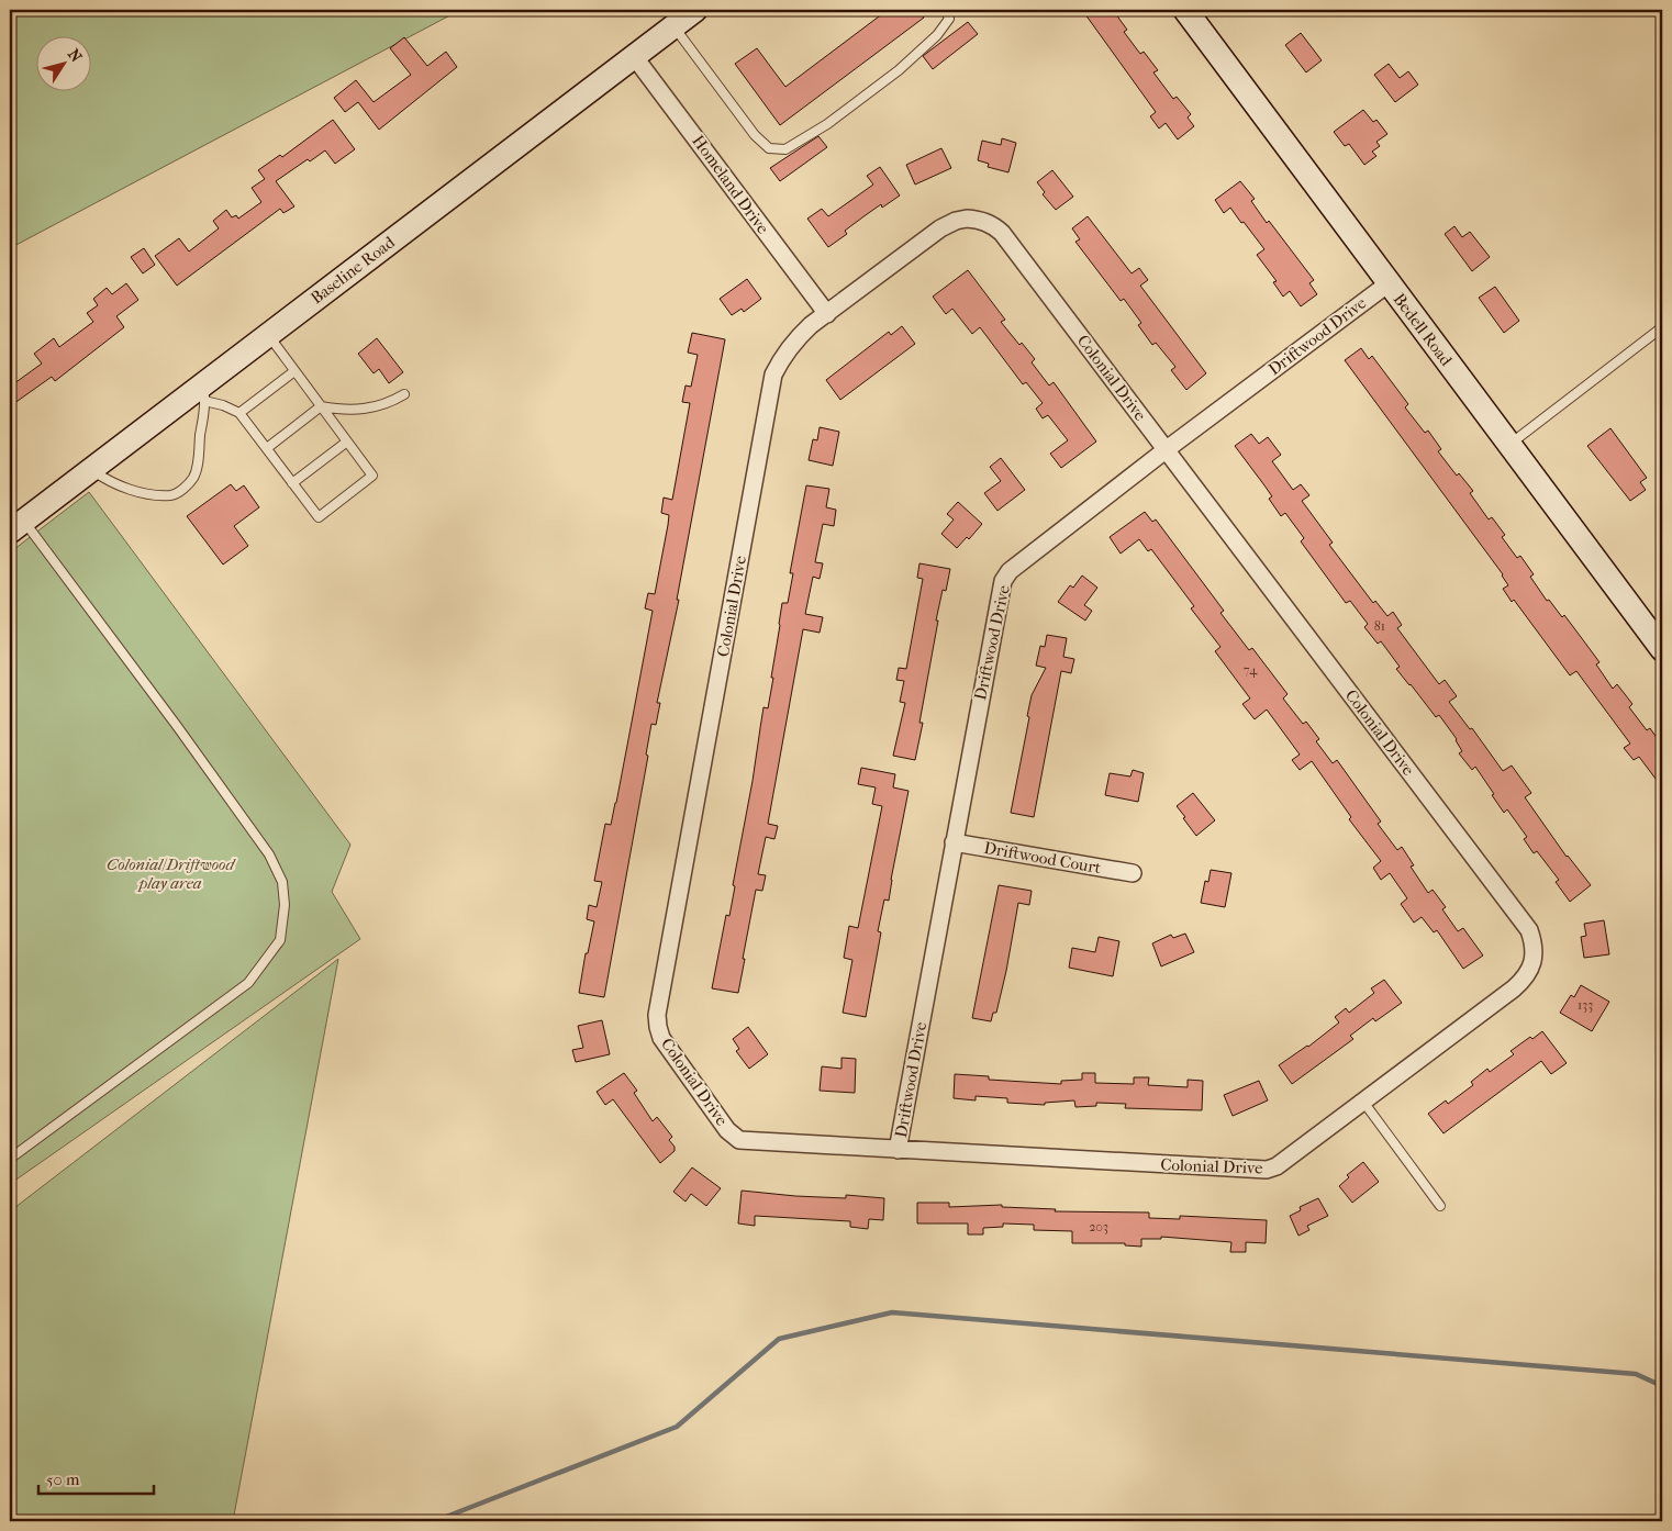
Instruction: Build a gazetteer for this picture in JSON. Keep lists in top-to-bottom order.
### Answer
{
  "streets": {
    "street": [
      "Homeland Drive",
      "Baseline Road",
      "Bedell Road",
      "Driftwood Drive",
      "Colonial Drive",
      "Driftwood Court"
    ]
  },
  "crossings": [
    ["Homeland Drive", "Baseline Road"],
    ["Homeland Drive", "Colonial Drive"],
    ["Bedell Road", "Driftwood Drive"],
    ["Driftwood Drive", "Colonial Drive"],
    ["Driftwood Drive", "Driftwood Court"]
  ],
  "parks": ["Colonial/Driftwood play area"],
  "house_numbers": [
    "81",
    "74",
    "133",
    "203"
  ],
  "scale_bar": "50 m",
  "north": "top right"
}
